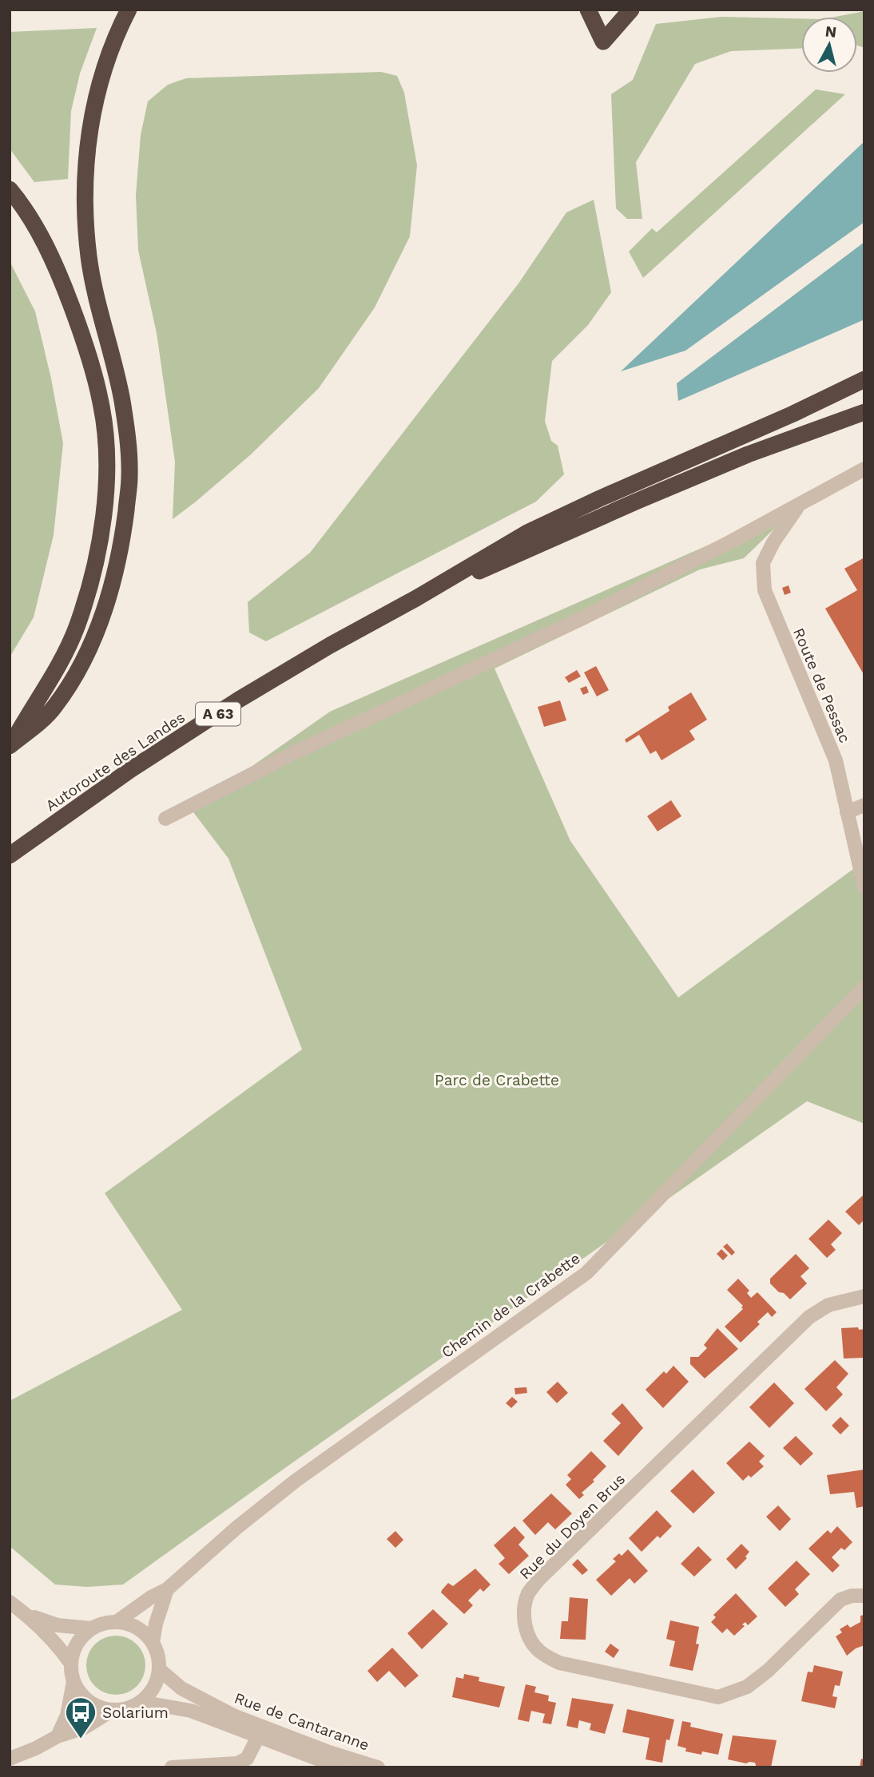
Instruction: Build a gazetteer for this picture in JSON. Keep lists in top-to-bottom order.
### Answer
{
  "streets": {
    "highway": ["A 63", "Autoroute des Landes"],
    "street": [
      "Route de Pessac",
      "Chemin de la Crabette",
      "Rue du Doyen Brus",
      "Rue de Cantaranne"
    ]
  },
  "crossings": [
    ["Chemin de la Crabette", "Rue de Cantaranne"]
  ],
  "parks": ["Parc de Crabette"],
  "places": {
    "bus stop": ["Solarium"]
  },
  "north": "top"
}
